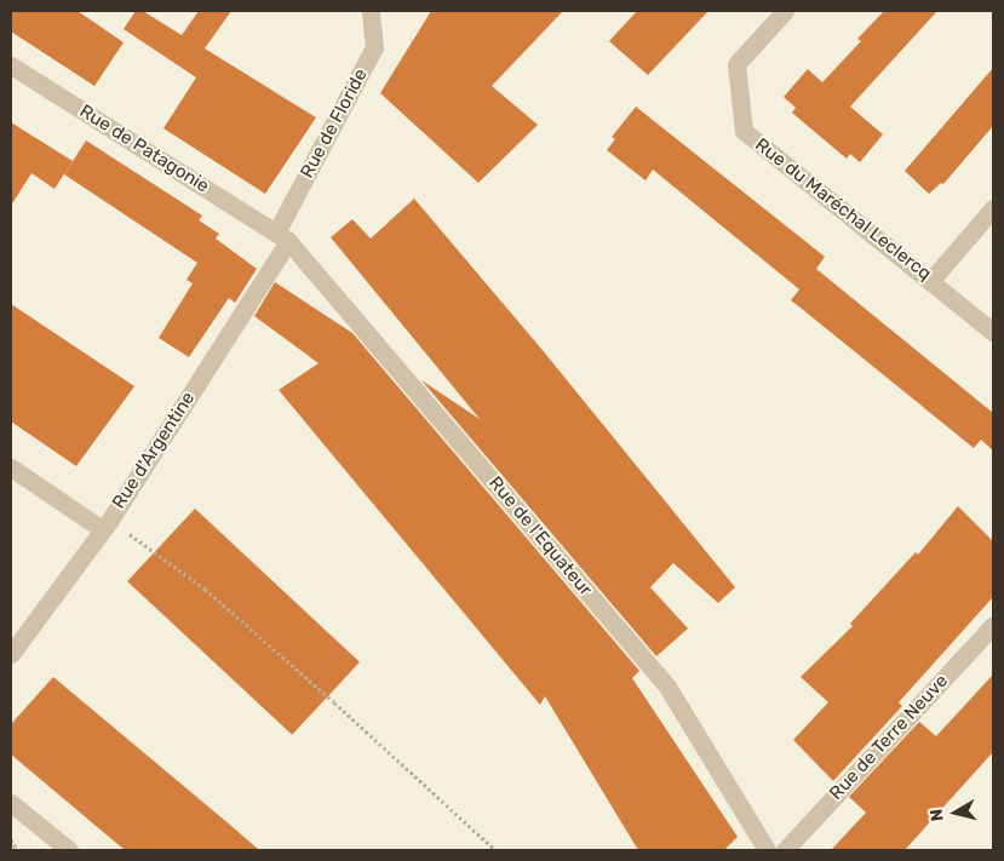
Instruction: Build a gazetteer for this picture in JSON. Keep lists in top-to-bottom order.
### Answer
{
  "streets": {
    "street": [
      "Rue de Floride",
      "Rue de Patagonie",
      "Rue du Maréchal Leclercq",
      "Rue d'Argentine",
      "Rue de l'Equateur",
      "Rue de Terre Neuve"
    ]
  },
  "crossings": [
    ["Rue de Floride", "Rue de Patagonie"],
    ["Rue de Floride", "Rue d'Argentine"],
    ["Rue de Floride", "Rue de l'Equateur"],
    ["Rue de Patagonie", "Rue d'Argentine"],
    ["Rue de Patagonie", "Rue de l'Equateur"],
    ["Rue d'Argentine", "Rue de l'Equateur"]
  ],
  "north": "left"
}
